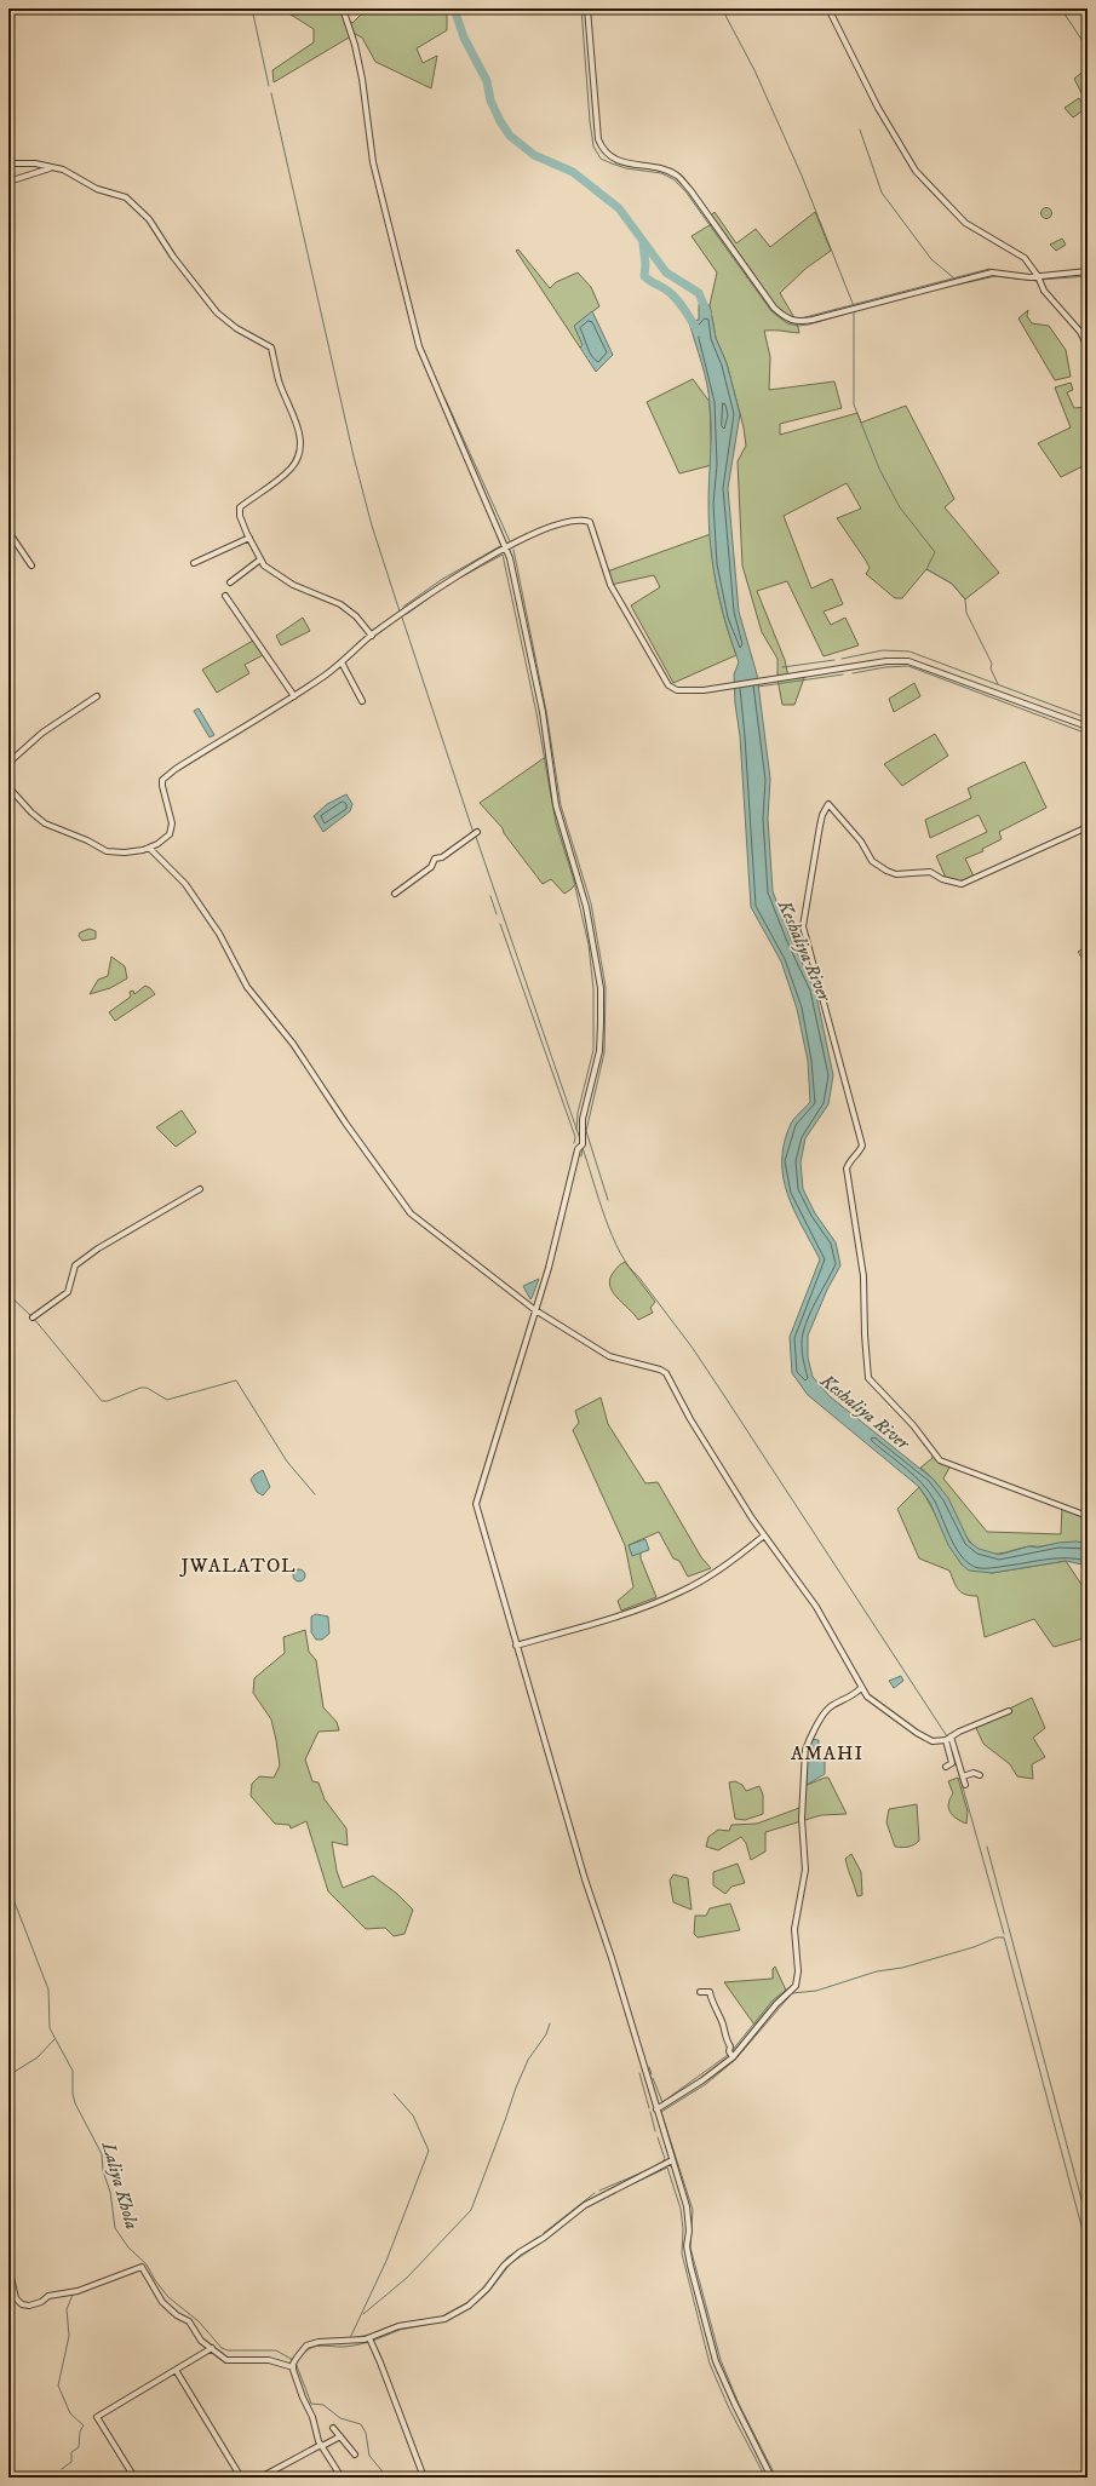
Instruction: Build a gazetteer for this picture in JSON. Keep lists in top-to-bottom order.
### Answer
{
  "districts": ["JWALATOL", "AMAHI"],
  "water": ["Keshaliya River", "Laliya Khola"]
}
